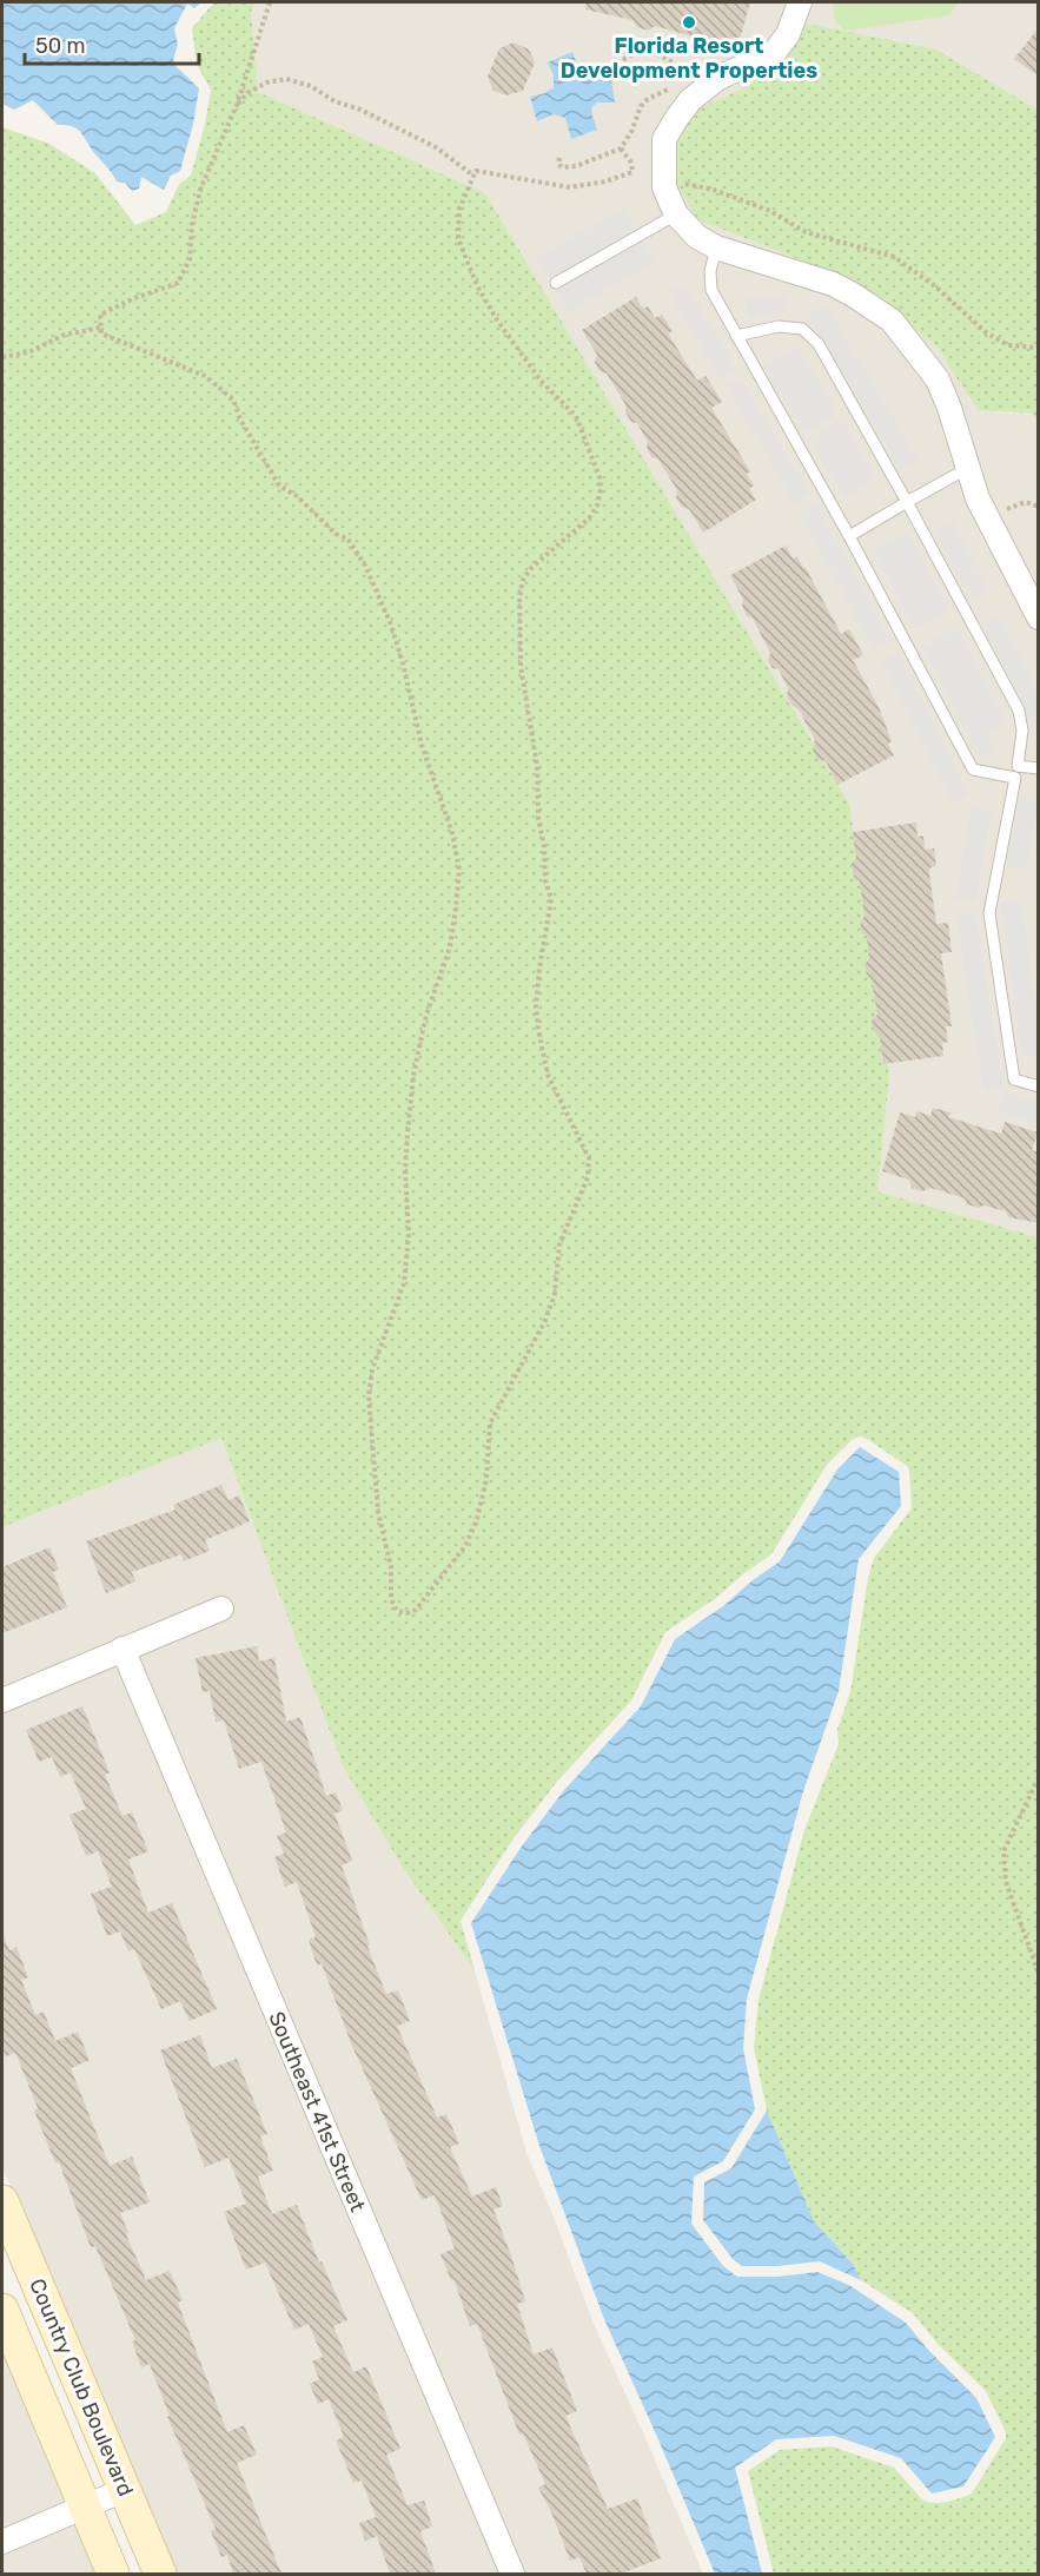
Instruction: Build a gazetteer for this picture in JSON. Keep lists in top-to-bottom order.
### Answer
{
  "streets": {
    "main road": ["Country Club Boulevard"],
    "street": ["Southeast 41st Street"]
  },
  "places": ["Florida Resort Development Properties"],
  "scale_bar": "50 m"
}
